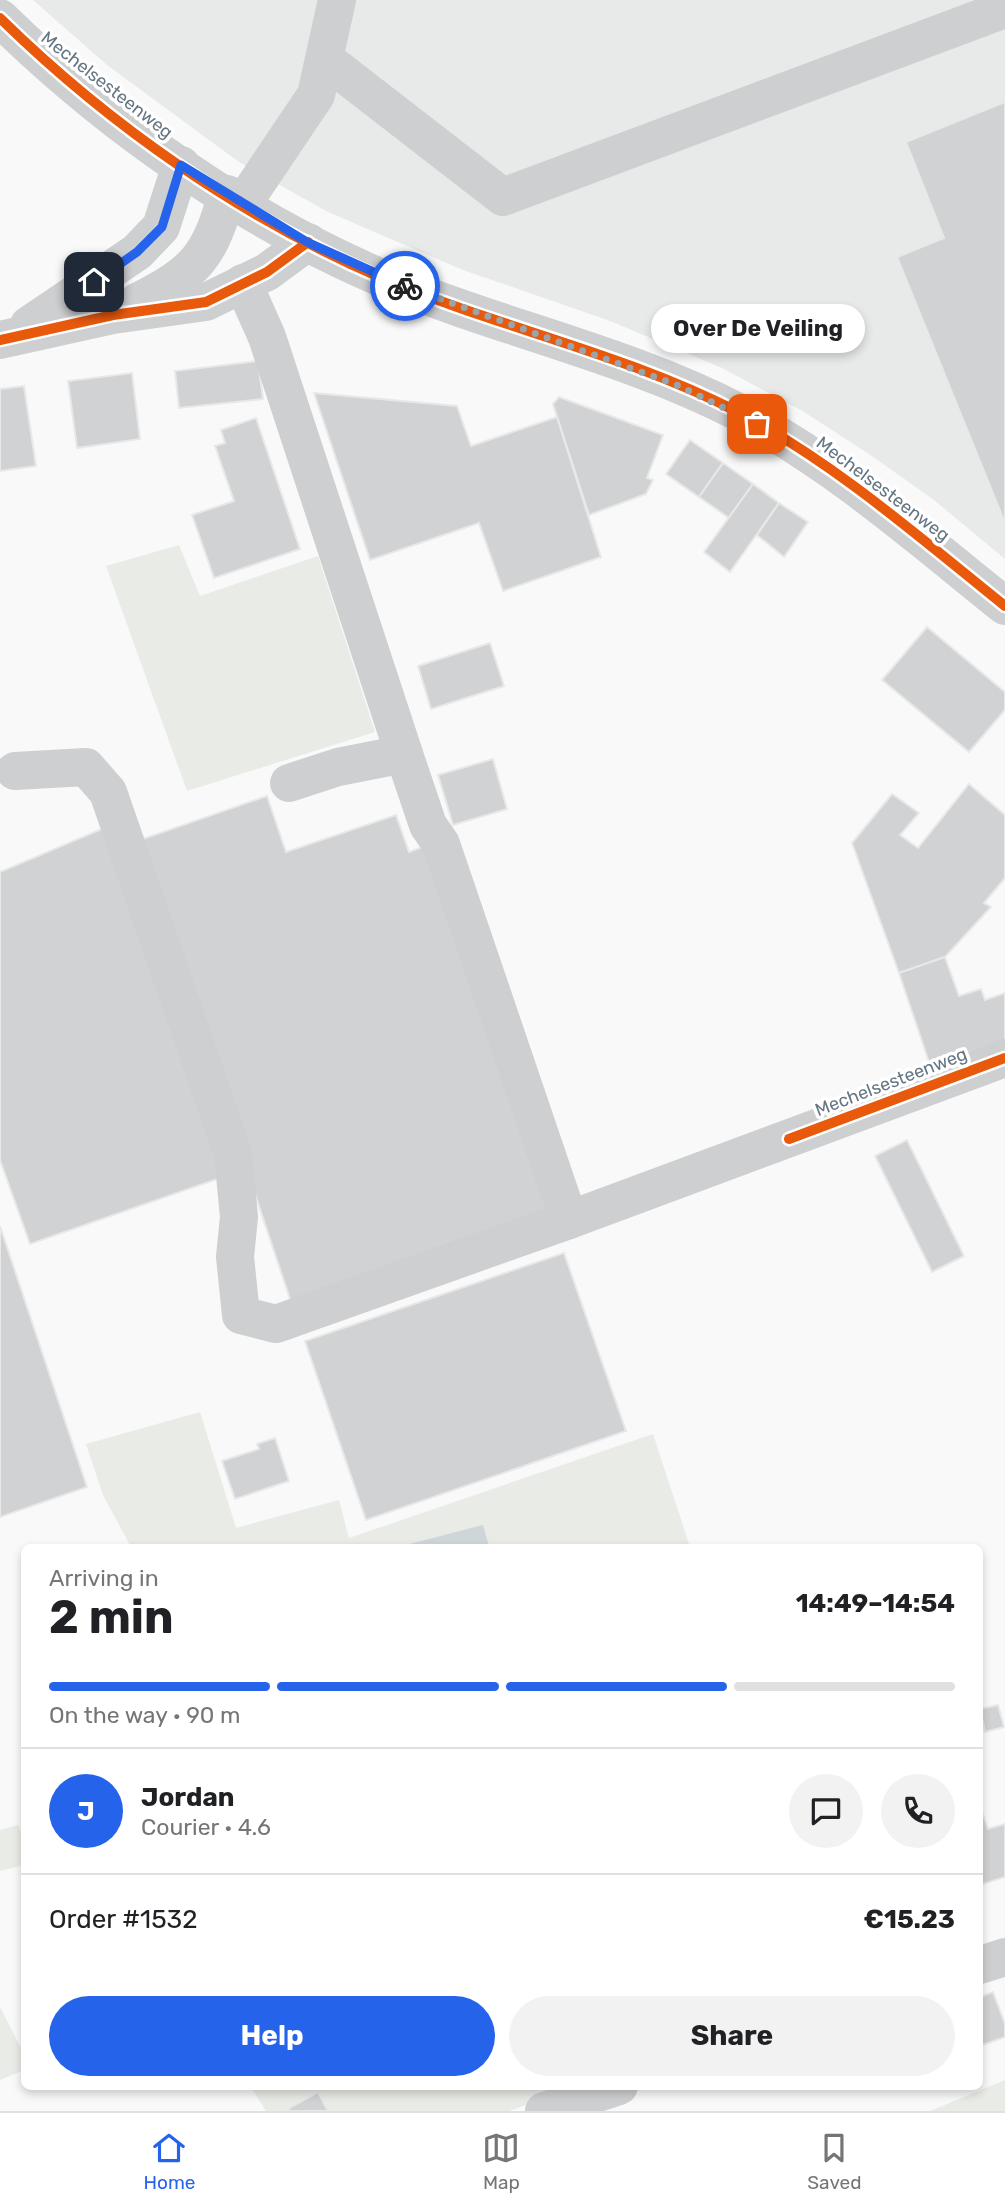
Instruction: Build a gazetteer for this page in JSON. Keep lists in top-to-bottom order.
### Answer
{
  "streets": {
    "street": ["Mechelsesteenweg"]
  },
  "places": ["Over De Veiling"],
  "page": {
    "bubble": "Over De Veiling",
    "heading": ["2 min", "Arriving in", "14:49–14:54"],
    "panel": [
      "Jordan",
      "Courier · 4.6",
      "Order #1532",
      "€15.23"
    ],
    "bar": "On the way · 90 m",
    "round": "J",
    "buttons": ["Help", "Share"],
    "tabs": ["Home", "Map", "Saved"]
  }
}
